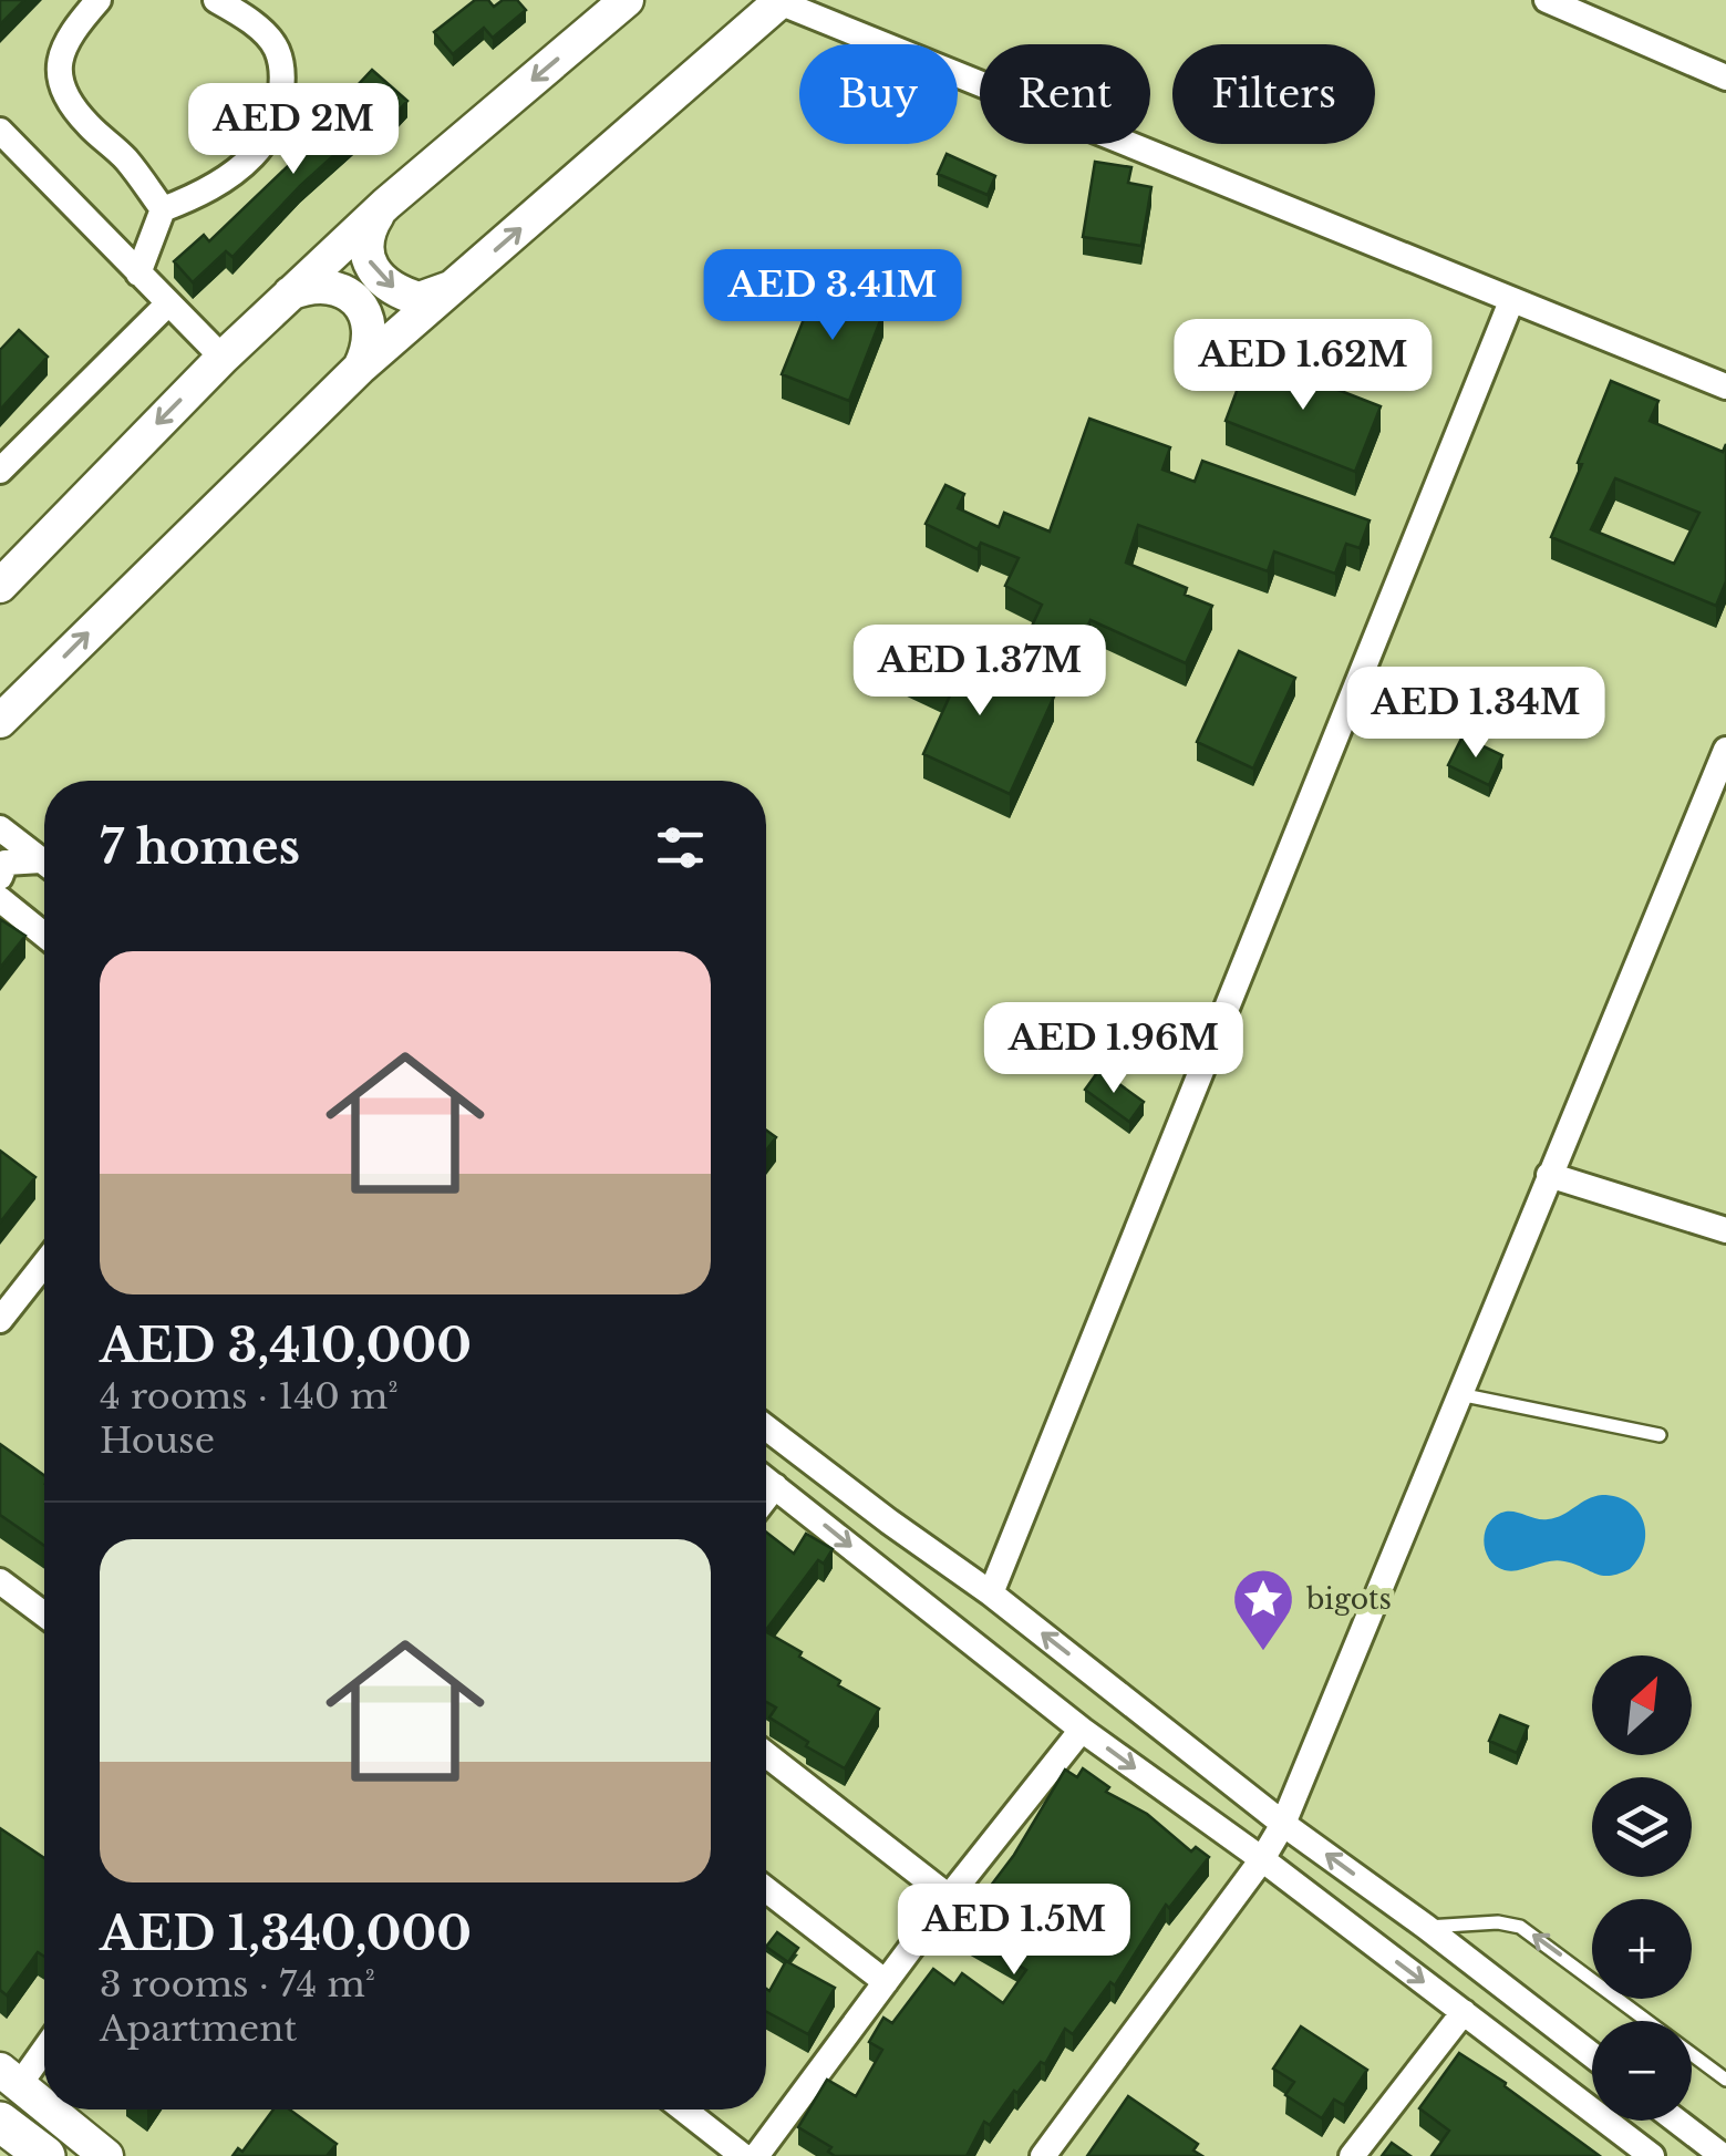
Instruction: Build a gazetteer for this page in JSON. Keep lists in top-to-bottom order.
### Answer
{
  "places": {
    "place": ["bigots"]
  },
  "north": "top right",
  "page": {
    "chip": ["Buy", "Rent", "Filters"],
    "price": [
      "AED 2M",
      "AED 3.41M",
      "AED 1.62M",
      "AED 1.37M",
      "AED 1.34M",
      "AED 1.96M",
      "AED 1.5M"
    ],
    "heading": "7 homes",
    "list": [
      {
        "name": "AED 3,410,000",
        "note": "4 rooms · 140 m² · House"
      },
      {
        "name": "AED 1,340,000",
        "note": "3 rooms · 74 m² · Apartment"
      }
    ],
    "map_buttons": ["+", "−"]
  }
}
